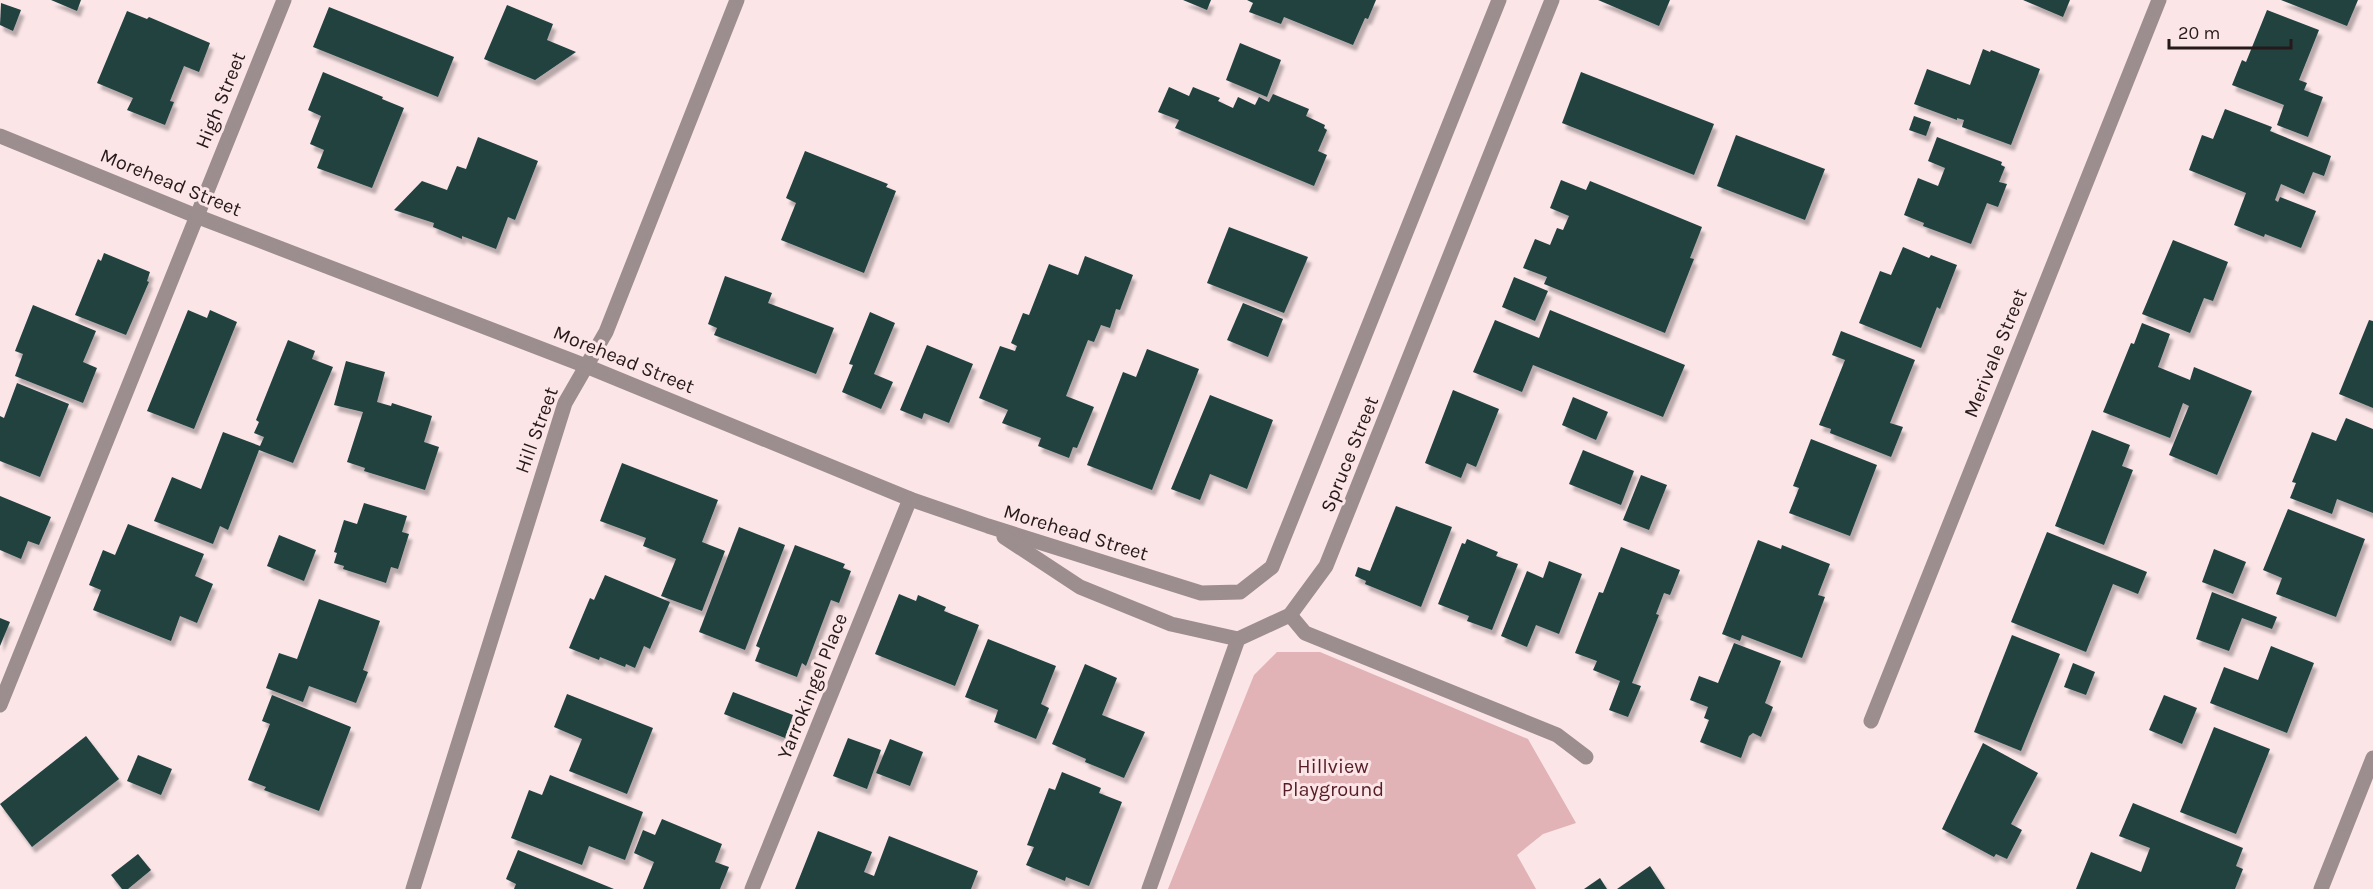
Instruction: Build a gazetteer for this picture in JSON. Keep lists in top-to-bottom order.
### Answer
{
  "streets": {
    "street": [
      "High Street",
      "Morehead Street",
      "Merivale Street",
      "Hill Street",
      "Spruce Street",
      "Yarrokingel Place"
    ]
  },
  "crossings": [
    ["High Street", "Morehead Street"],
    ["Morehead Street", "Hill Street"],
    ["Morehead Street", "Spruce Street"],
    ["Morehead Street", "Yarrokingel Place"]
  ],
  "parks": ["Hillview Playground"],
  "scale_bar": "20 m"
}
